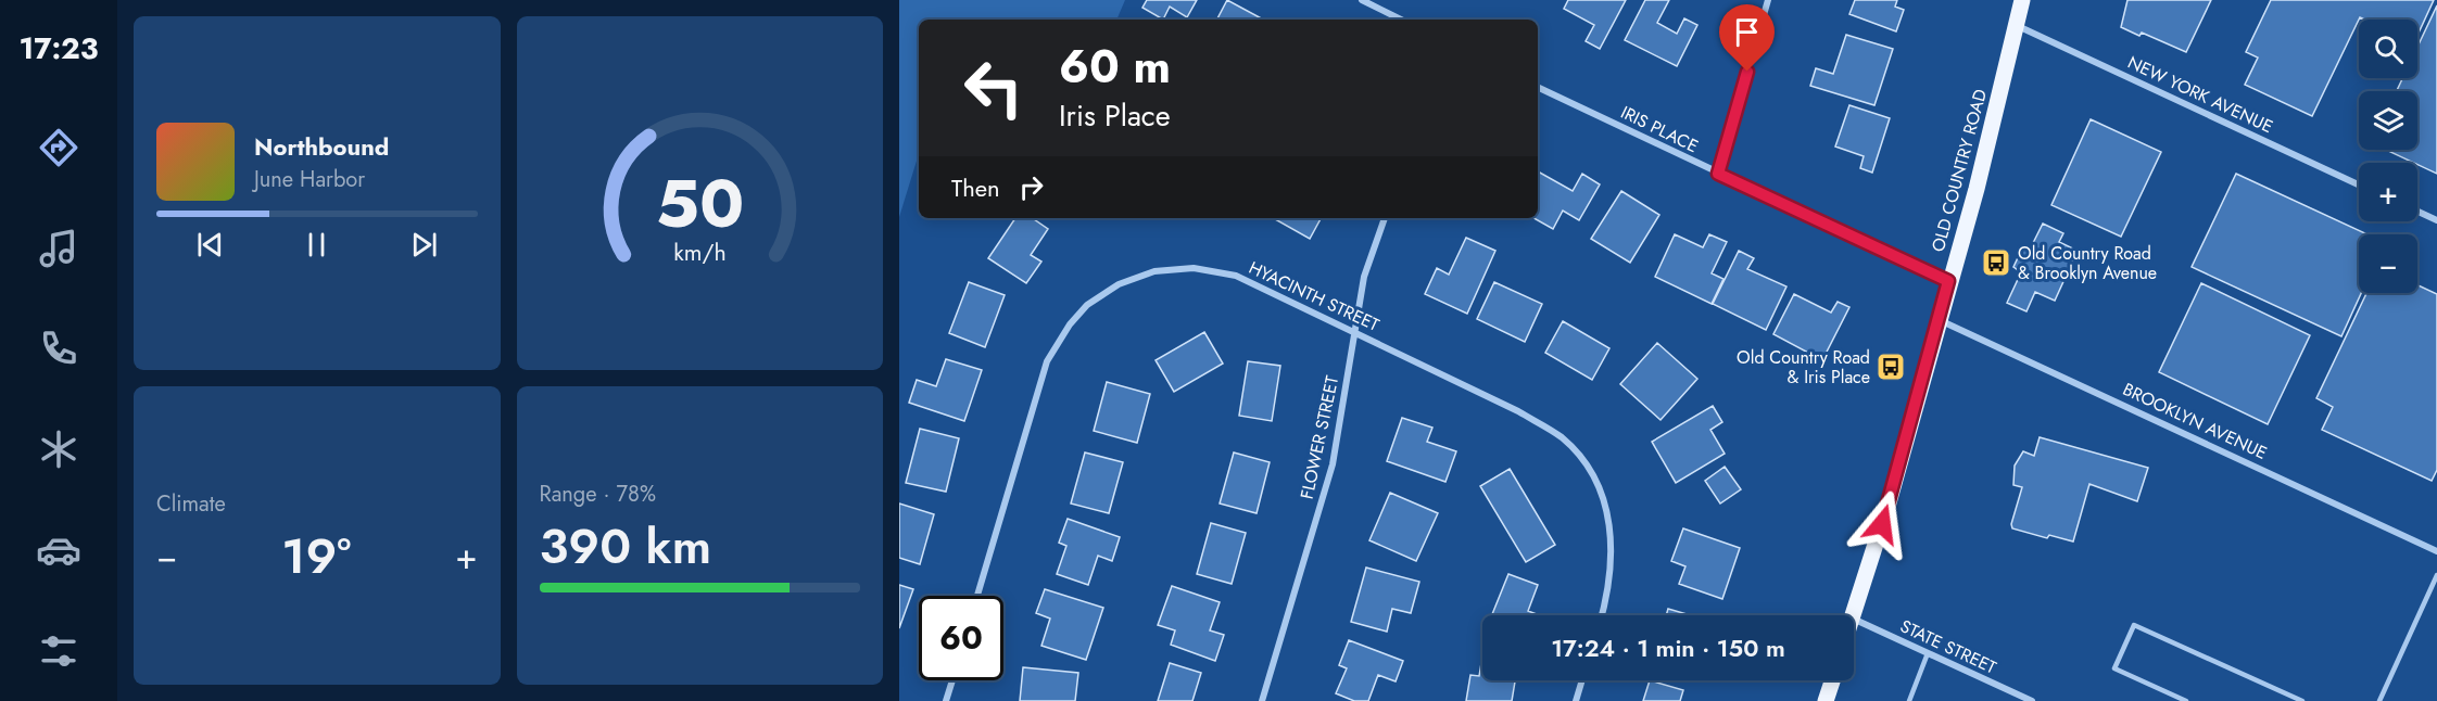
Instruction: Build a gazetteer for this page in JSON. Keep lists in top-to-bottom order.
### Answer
{
  "streets": {
    "main road": ["OLD COUNTRY ROAD"],
    "street": [
      "NEW YORK AVENUE",
      "IRIS PLACE",
      "HYACINTH STREET",
      "BROOKLYN AVENUE",
      "FLOWER STREET",
      "STATE STREET"
    ]
  },
  "crossings": [
    ["NEW YORK AVENUE", "OLD COUNTRY ROAD"],
    ["IRIS PLACE", "OLD COUNTRY ROAD"],
    ["OLD COUNTRY ROAD", "BROOKLYN AVENUE"],
    ["HYACINTH STREET", "FLOWER STREET"]
  ],
  "places": {
    "bus stop": ["Old Country Road & Brooklyn Avenue", "Old Country Road & Iris Place"]
  },
  "page": {
    "tabs": "17:23",
    "map_buttons": ["+", "−"],
    "turn": ["60 m", "Iris Place"],
    "song": ["Northbound", "June Harbor"],
    "then": "Then",
    "tile": [
      "Climate",
      ["Range · 78%", "390 km"]
    ],
    "heat": ["−", "19°", "+"],
    "limit": "60",
    "trip": "17:24 · 1 min · 150 m",
    "gauge": ["50", "km/h"]
  }
}
